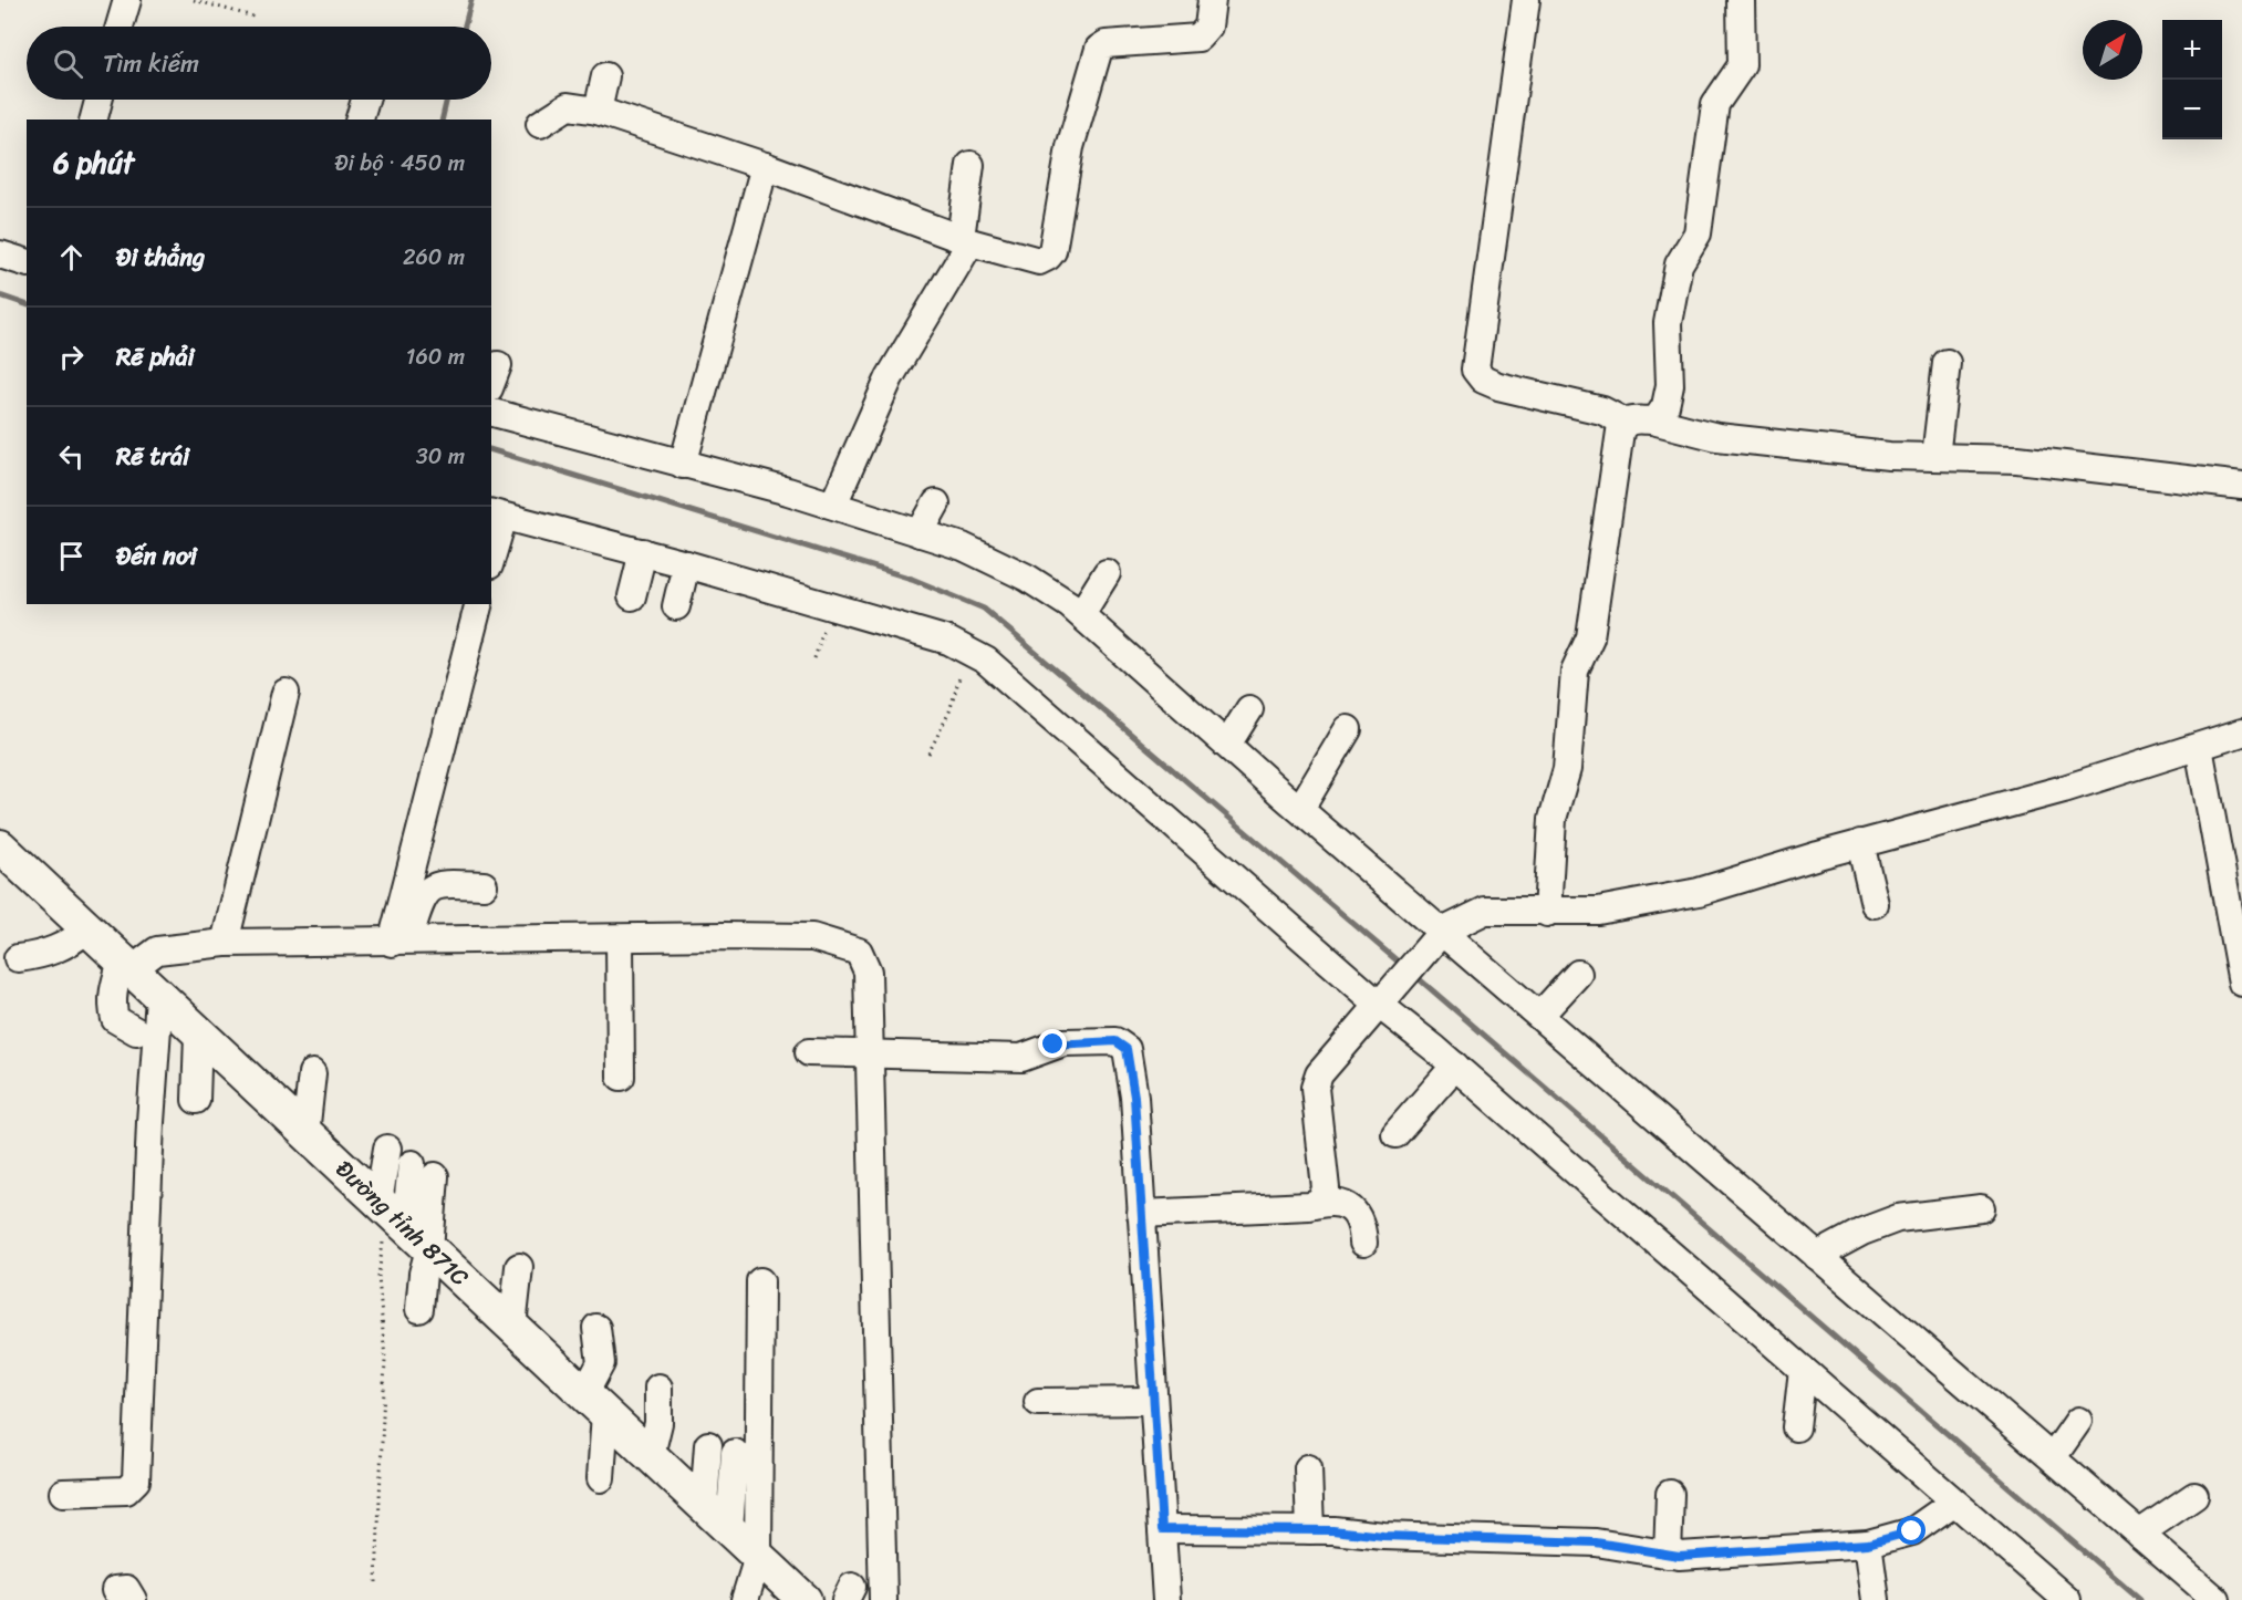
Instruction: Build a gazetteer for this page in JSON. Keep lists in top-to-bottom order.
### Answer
{
  "streets": {
    "main road": ["Đường tỉnh 871C"]
  },
  "north": "top right",
  "page": {
    "map_buttons": ["+", "−"],
    "search": "Tìm kiếm",
    "heading": ["6 phút", "Đi bộ · 450 m"],
    "list": [
      ["Đi thẳng", "260 m"],
      ["Rẽ phải", "160 m"],
      ["Rẽ trái", "30 m"],
      "Đến nơi"
    ]
  }
}
